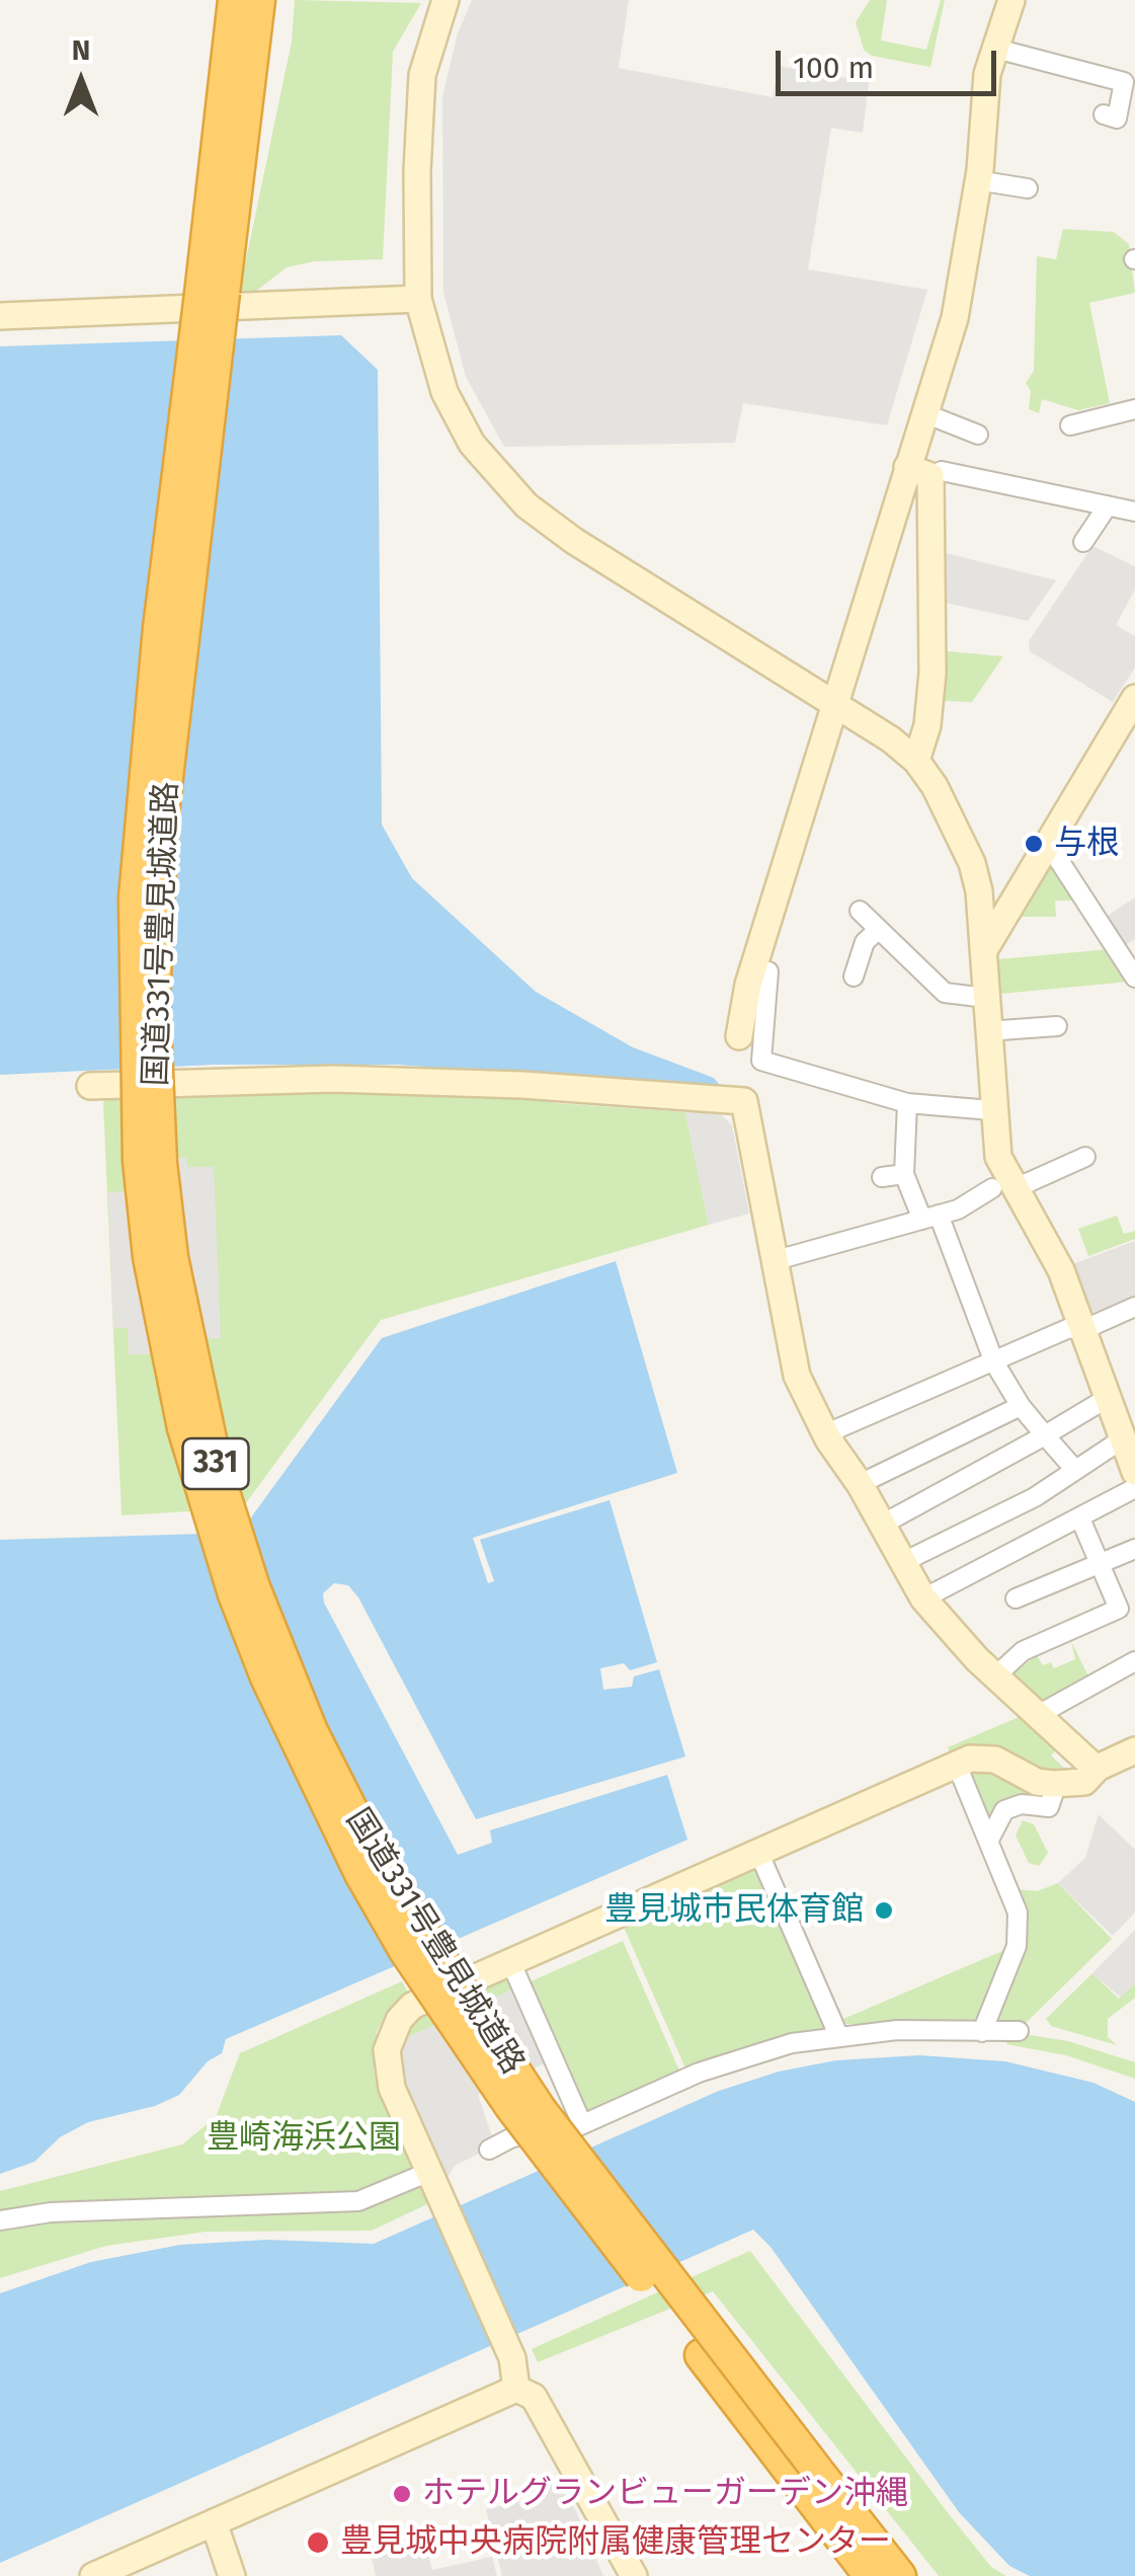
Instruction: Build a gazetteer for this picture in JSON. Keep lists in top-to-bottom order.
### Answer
{
  "streets": {
    "highway": ["国道331号豊見城道路", "331"]
  },
  "crossings": [
    ["国道331号豊見城道路", "331"]
  ],
  "parks": ["豊崎海浜公園"],
  "places": [
    "与根",
    "豊見城市民体育館",
    "ホテルグランビューガーデン沖縄",
    "豊見城中央病院附属健康管理センター"
  ],
  "scale_bar": "100 m",
  "north": "top"
}
